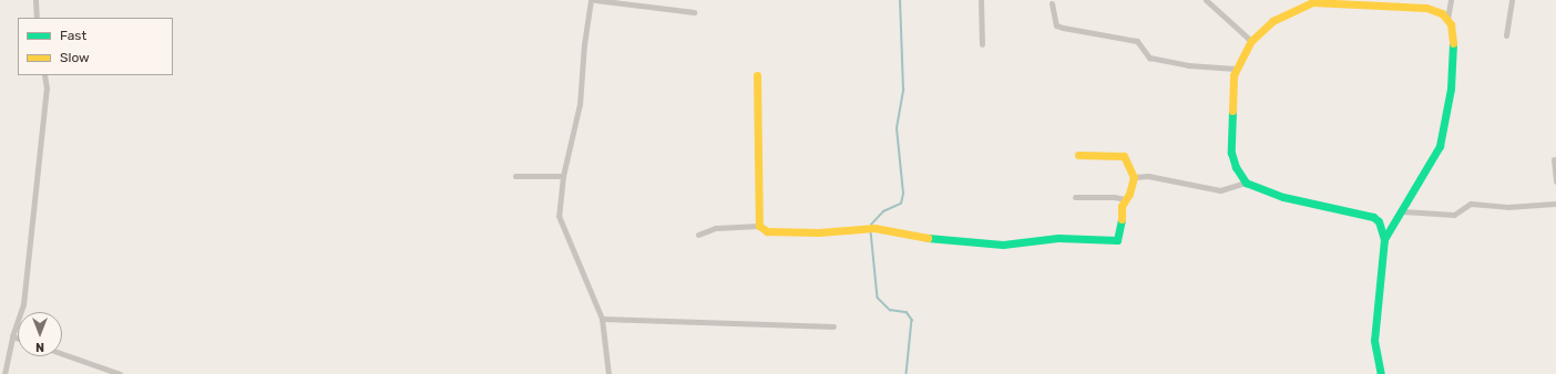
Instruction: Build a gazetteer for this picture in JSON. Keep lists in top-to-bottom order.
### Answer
{
  "legend": ["Fast", "Slow"],
  "north": "bottom"
}
